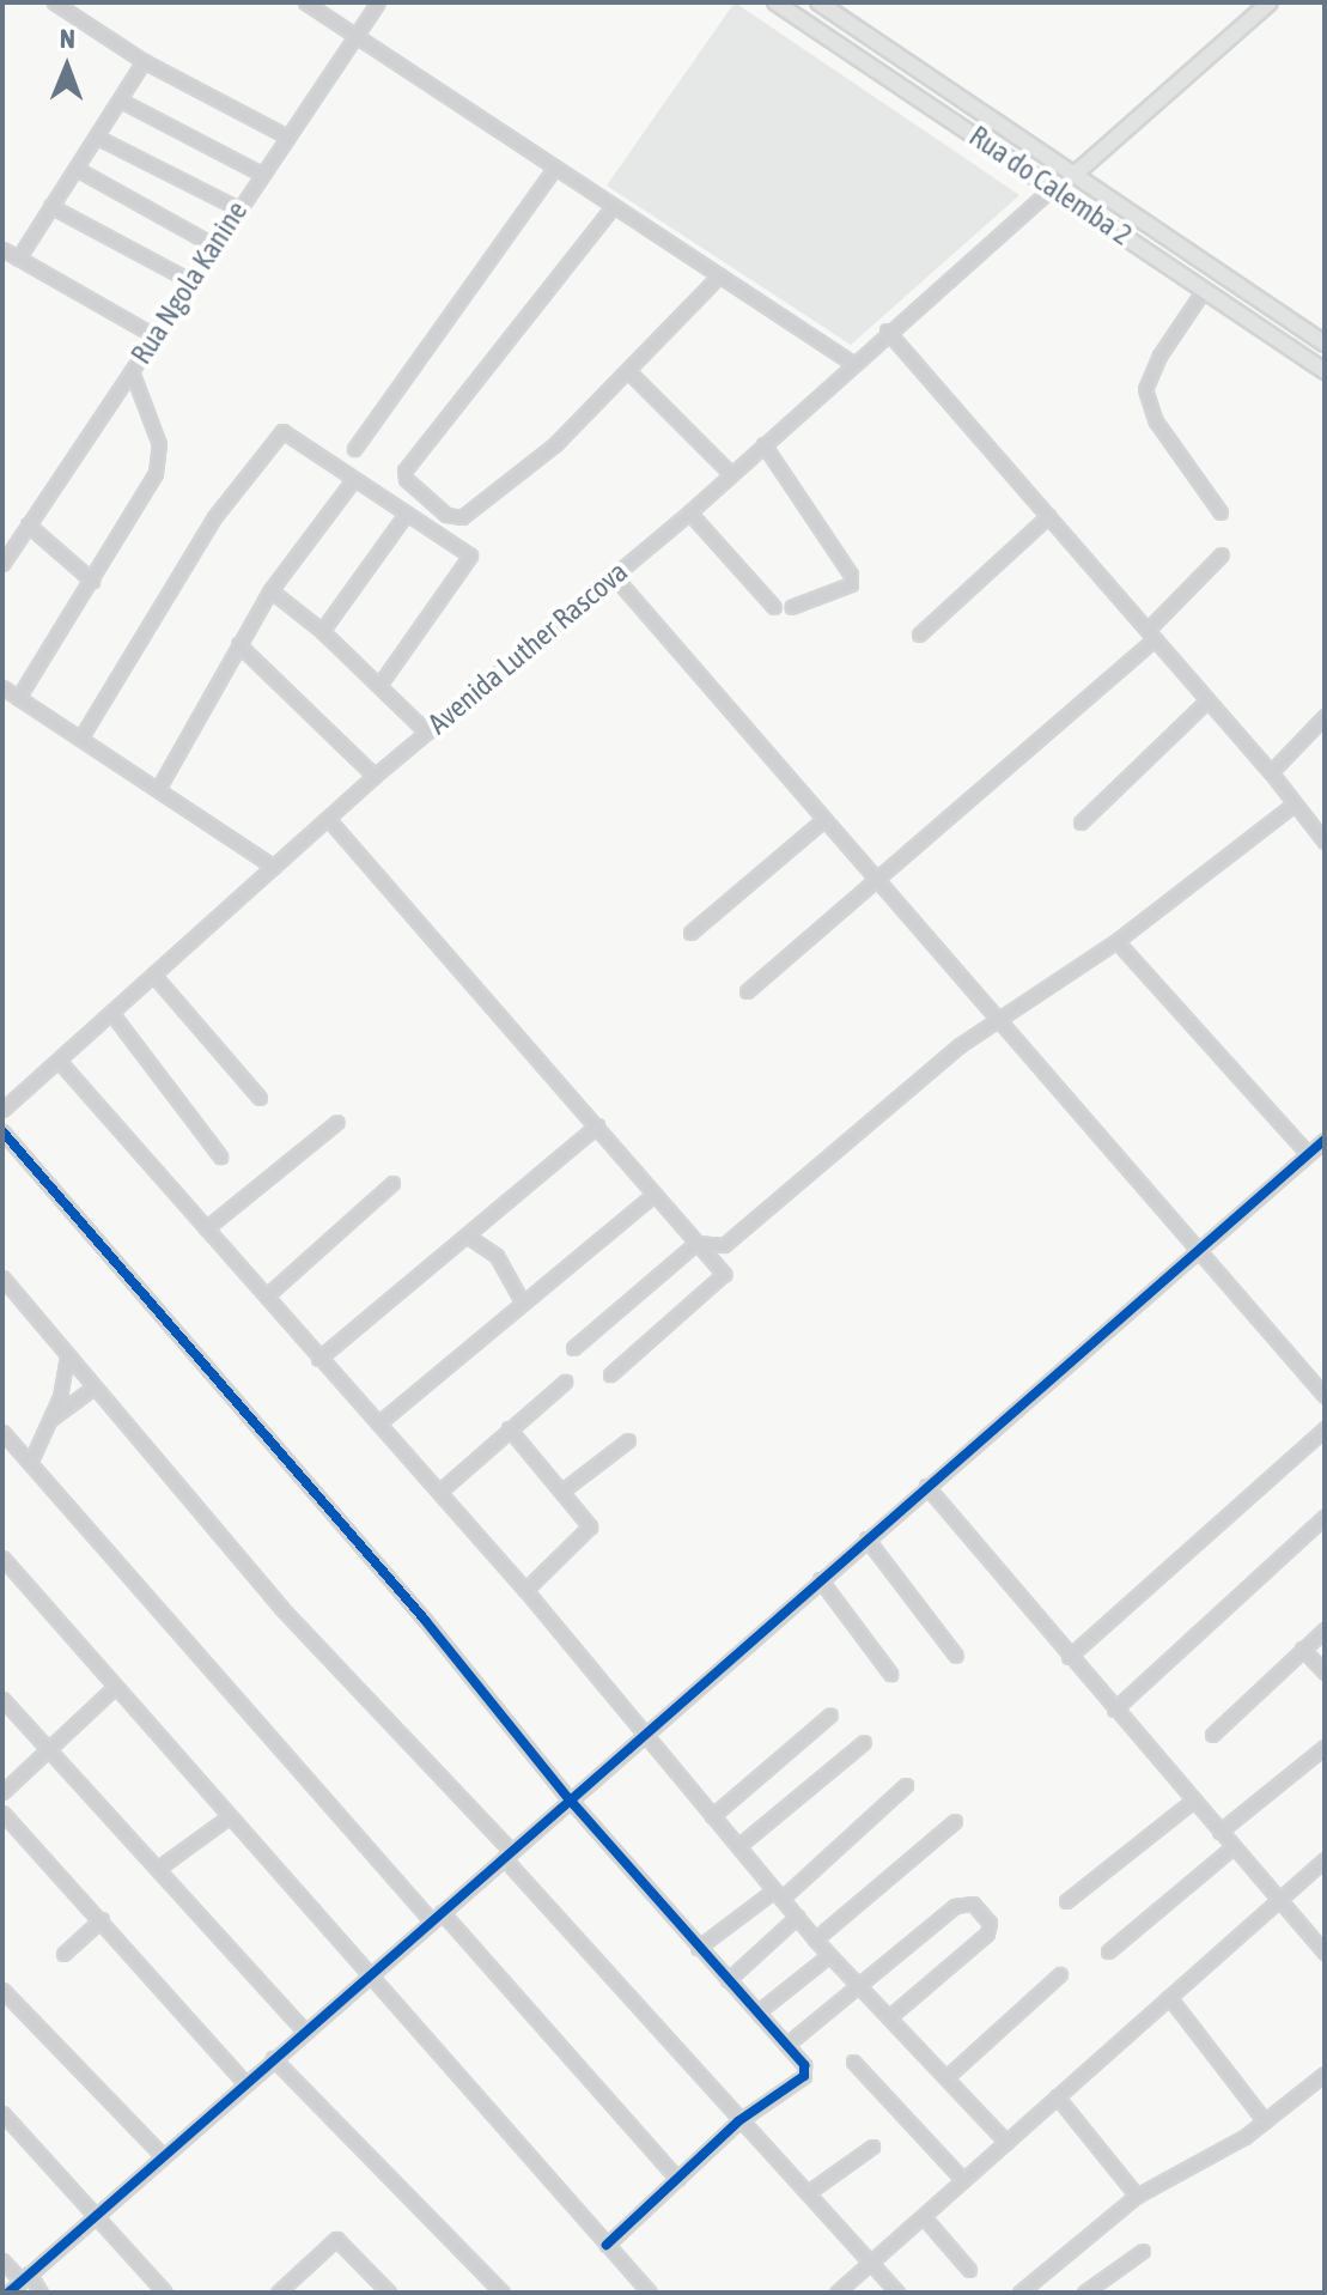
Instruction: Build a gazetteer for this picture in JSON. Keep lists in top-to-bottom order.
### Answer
{
  "streets": {
    "main road": ["Rua do Calemba 2"],
    "street": ["Rua Ngola Kanine", "Avenida Luther Rascova"]
  },
  "crossings": [
    ["Rua do Calemba 2", "Avenida Luther Rascova"]
  ],
  "north": "top"
}
